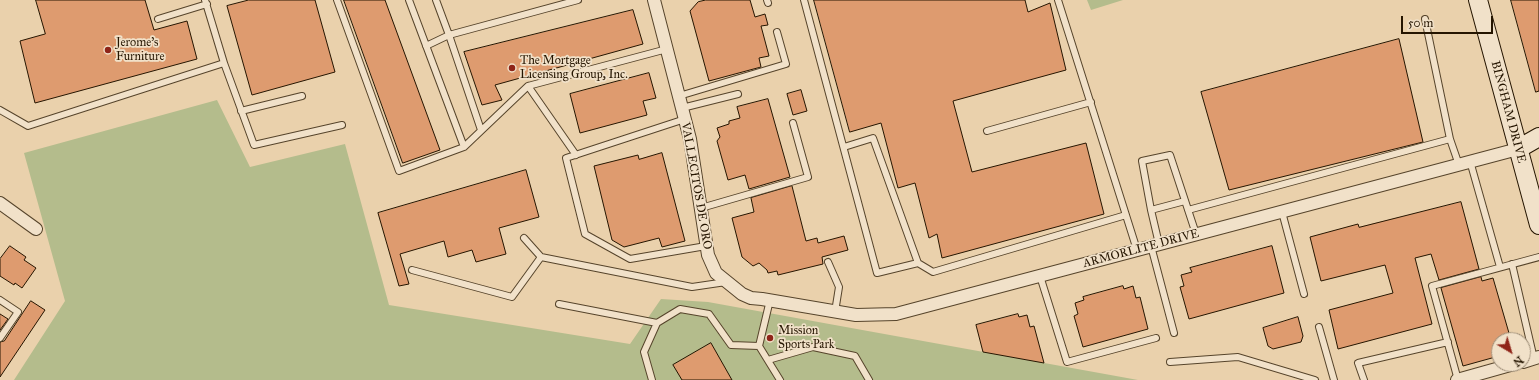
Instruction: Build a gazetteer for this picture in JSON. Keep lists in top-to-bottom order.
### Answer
{
  "streets": {
    "street": ["BINGHAM DRIVE", "VALLECITOS DE ORO", "ARMORLITE DRIVE"]
  },
  "crossings": [
    ["BINGHAM DRIVE", "ARMORLITE DRIVE"],
    ["VALLECITOS DE ORO", "ARMORLITE DRIVE"]
  ],
  "places": ["Jerome's Furniture", "The Mortgage Licensing Group, Inc.", "Mission Sports Park"],
  "scale_bar": "50 m",
  "north": "bottom right"
}
